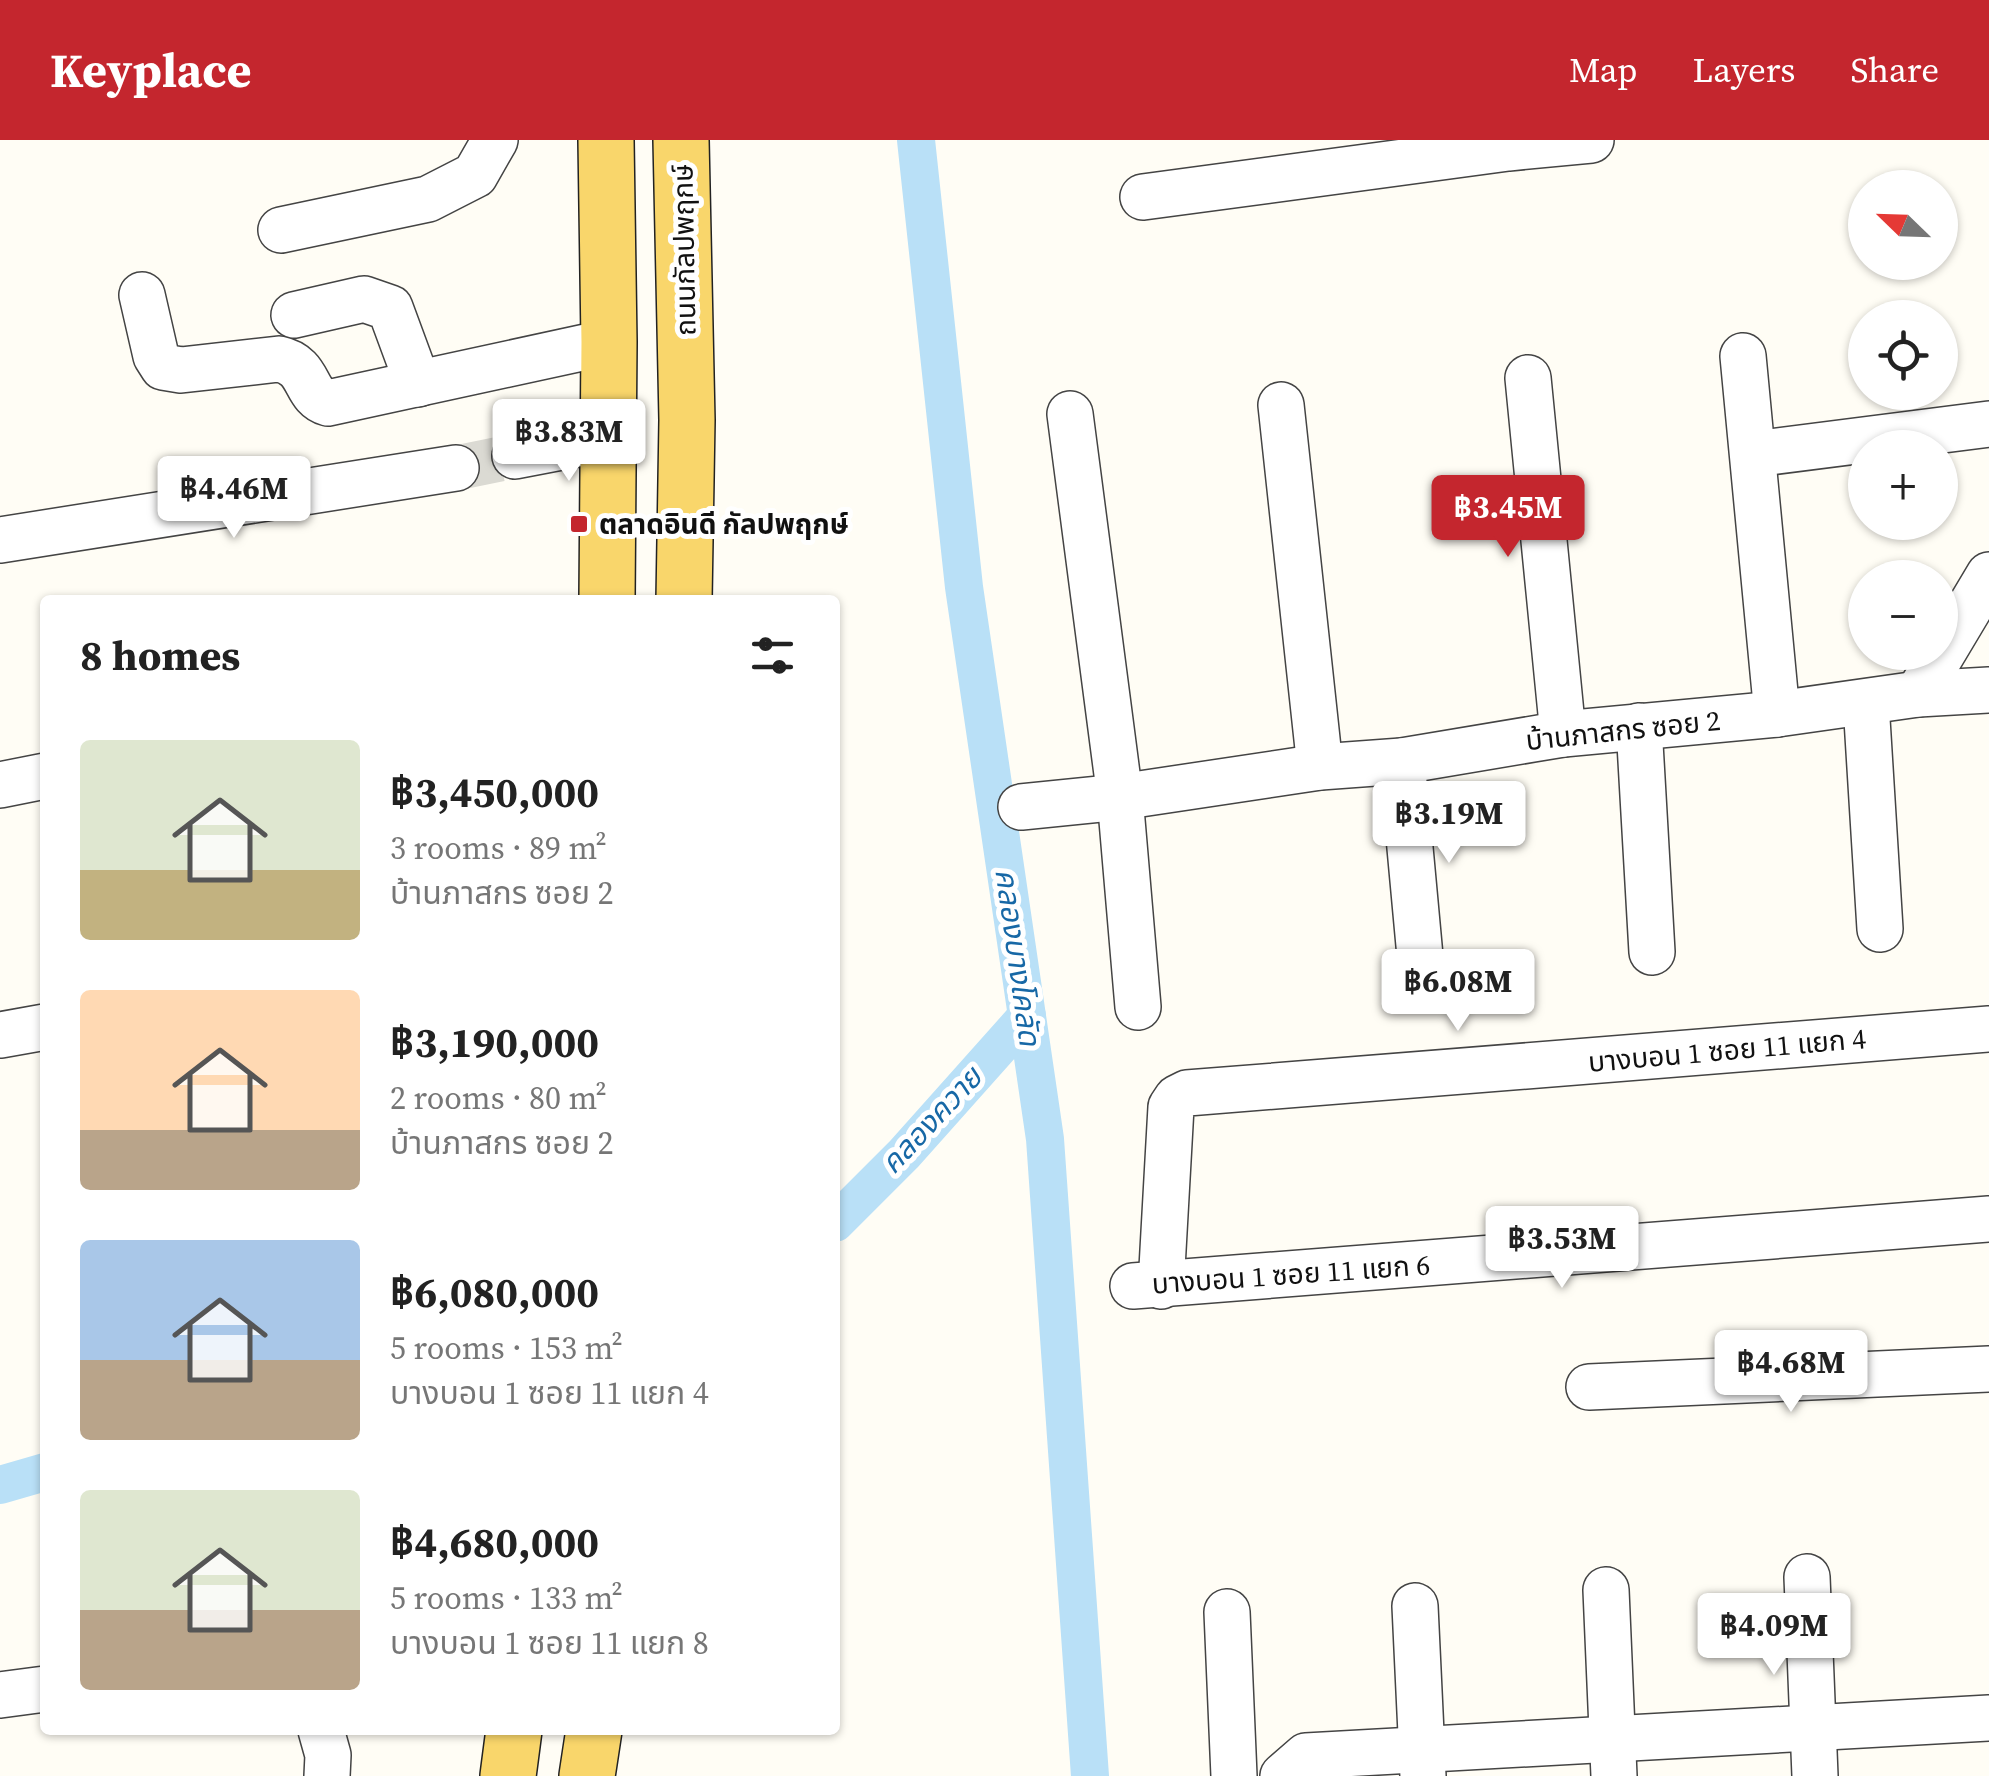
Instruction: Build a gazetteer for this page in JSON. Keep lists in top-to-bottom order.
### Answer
{
  "streets": {
    "main road": ["ถนนกัลปพฤกษ์"],
    "street": ["บ้านภาสกร ซอย 2", "บางบอน 1 ซอย 11 แยก 4", "บางบอน 1 ซอย 11 แยก 6"]
  },
  "crossings": [
    ["บางบอน 1 ซอย 11 แยก 4", "บางบอน 1 ซอย 11 แยก 6"]
  ],
  "water": ["คลองบางโคลัด", "คลองควาย"],
  "places": {
    "transit": ["ตลาดอินดี กัลปพฤกษ์"]
  },
  "north": "top left",
  "page": {
    "header": "Keyplace",
    "nav": ["Map", "Layers", "Share"],
    "map_buttons": ["+", "−"],
    "price": [
      "฿3.83M",
      "฿4.46M",
      "฿3.45M",
      "฿3.19M",
      "฿6.08M",
      "฿3.53M",
      "฿4.68M",
      "฿4.09M"
    ],
    "heading": "8 homes",
    "list": [
      {
        "name": "฿3,450,000",
        "note": "3 rooms · 89 m² · บ้านภาสกร ซอย 2"
      },
      {
        "name": "฿3,190,000",
        "note": "2 rooms · 80 m² · บ้านภาสกร ซอย 2"
      },
      {
        "name": "฿6,080,000",
        "note": "5 rooms · 153 m² · บางบอน 1 ซอย 11 แยก 4"
      },
      {
        "name": "฿4,680,000",
        "note": "5 rooms · 133 m² · บางบอน 1 ซอย 11 แยก 8"
      }
    ]
  }
}
